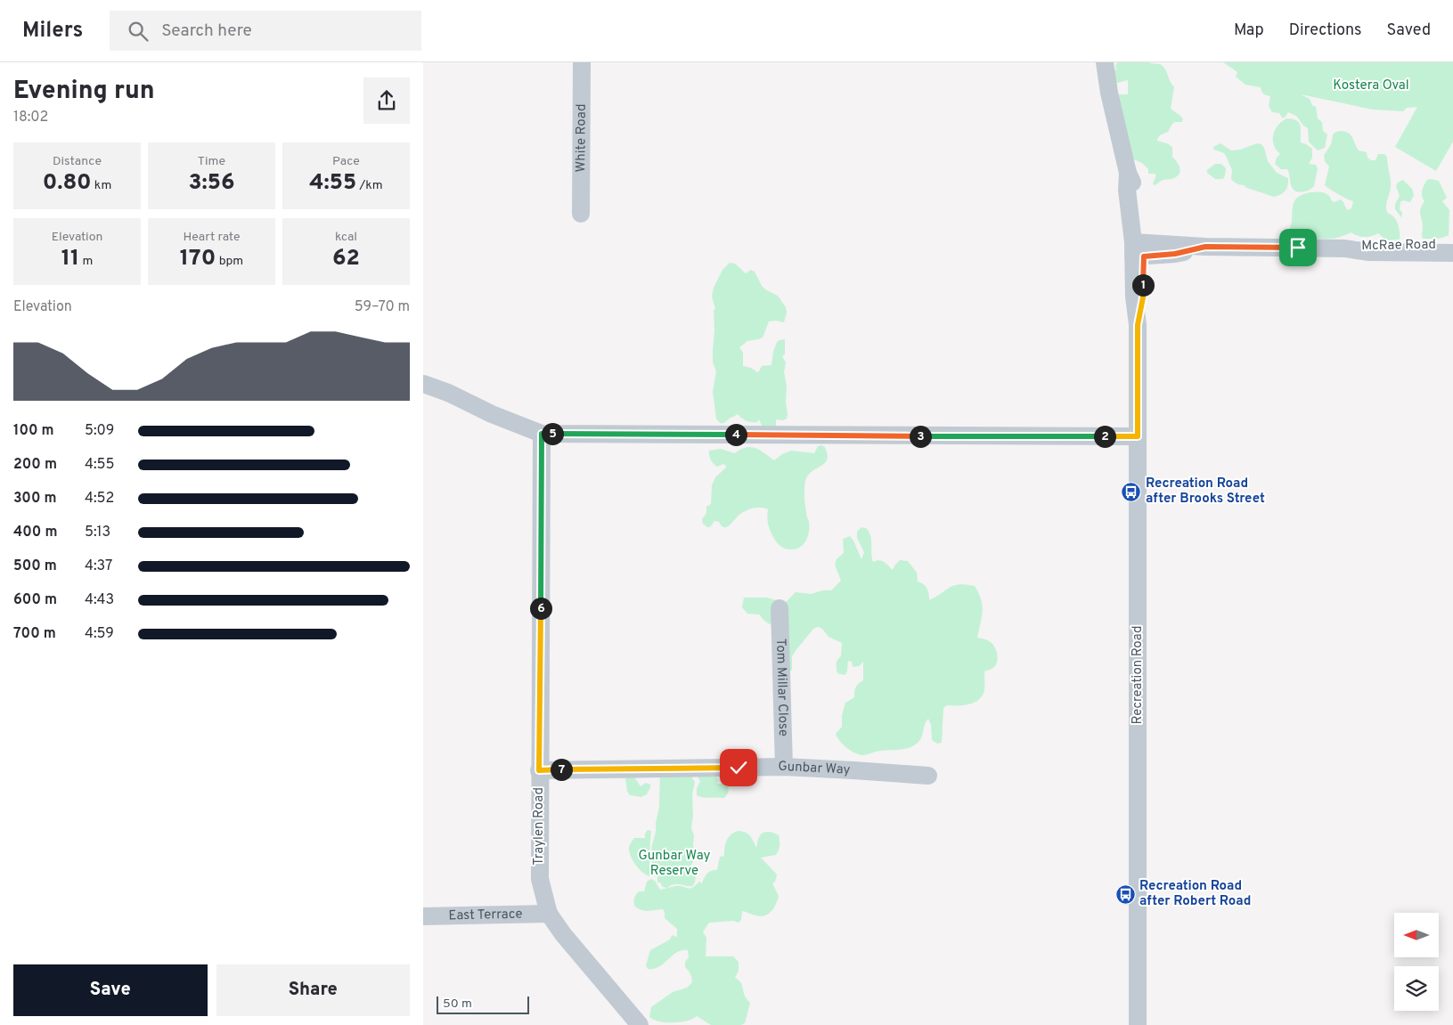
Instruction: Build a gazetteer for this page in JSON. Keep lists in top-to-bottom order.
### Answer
{
  "streets": {
    "street": [
      "White Road",
      "McRae Road",
      "Recreation Road",
      "Tom Millar Close",
      "Gunbar Way",
      "Traylen Road",
      "East Terrace"
    ]
  },
  "crossings": [
    ["McRae Road", "Recreation Road"],
    ["Tom Millar Close", "Gunbar Way"],
    ["Gunbar Way", "Traylen Road"],
    ["Traylen Road", "East Terrace"]
  ],
  "parks": ["Kostera Oval", "Gunbar Way Reserve"],
  "places": {
    "bus stop": ["Recreation Road after Brooks Street", "Recreation Road after Robert Road"]
  },
  "scale_bar": "50 m",
  "north": "left",
  "page": {
    "header": "Milers",
    "search": "Search here",
    "nav": ["Map", "Directions", "Saved"],
    "heading": ["Evening run", "18:02"],
    "stats": [
      ["Distance", "0.80 km"],
      ["Time", "3:56"],
      ["Pace", "4:55 /km"],
      ["Elevation", "11 m"],
      ["Heart rate", "170 bpm"],
      ["kcal", "62"]
    ],
    "pins": [
      "1",
      "5",
      "4",
      "2",
      "3",
      "6",
      "7"
    ],
    "chart": ["Elevation", "59–70 m"],
    "list": [
      {
        "name": "100 m",
        "note": "5:09"
      },
      {
        "name": "200 m",
        "note": "4:55"
      },
      {
        "name": "300 m",
        "note": "4:52"
      },
      {
        "name": "400 m",
        "note": "5:13"
      },
      {
        "name": "500 m",
        "note": "4:37"
      },
      {
        "name": "600 m",
        "note": "4:43"
      },
      {
        "name": "700 m",
        "note": "4:59"
      }
    ],
    "buttons": ["Save", "Share"],
    "scale": "50 m"
  }
}
